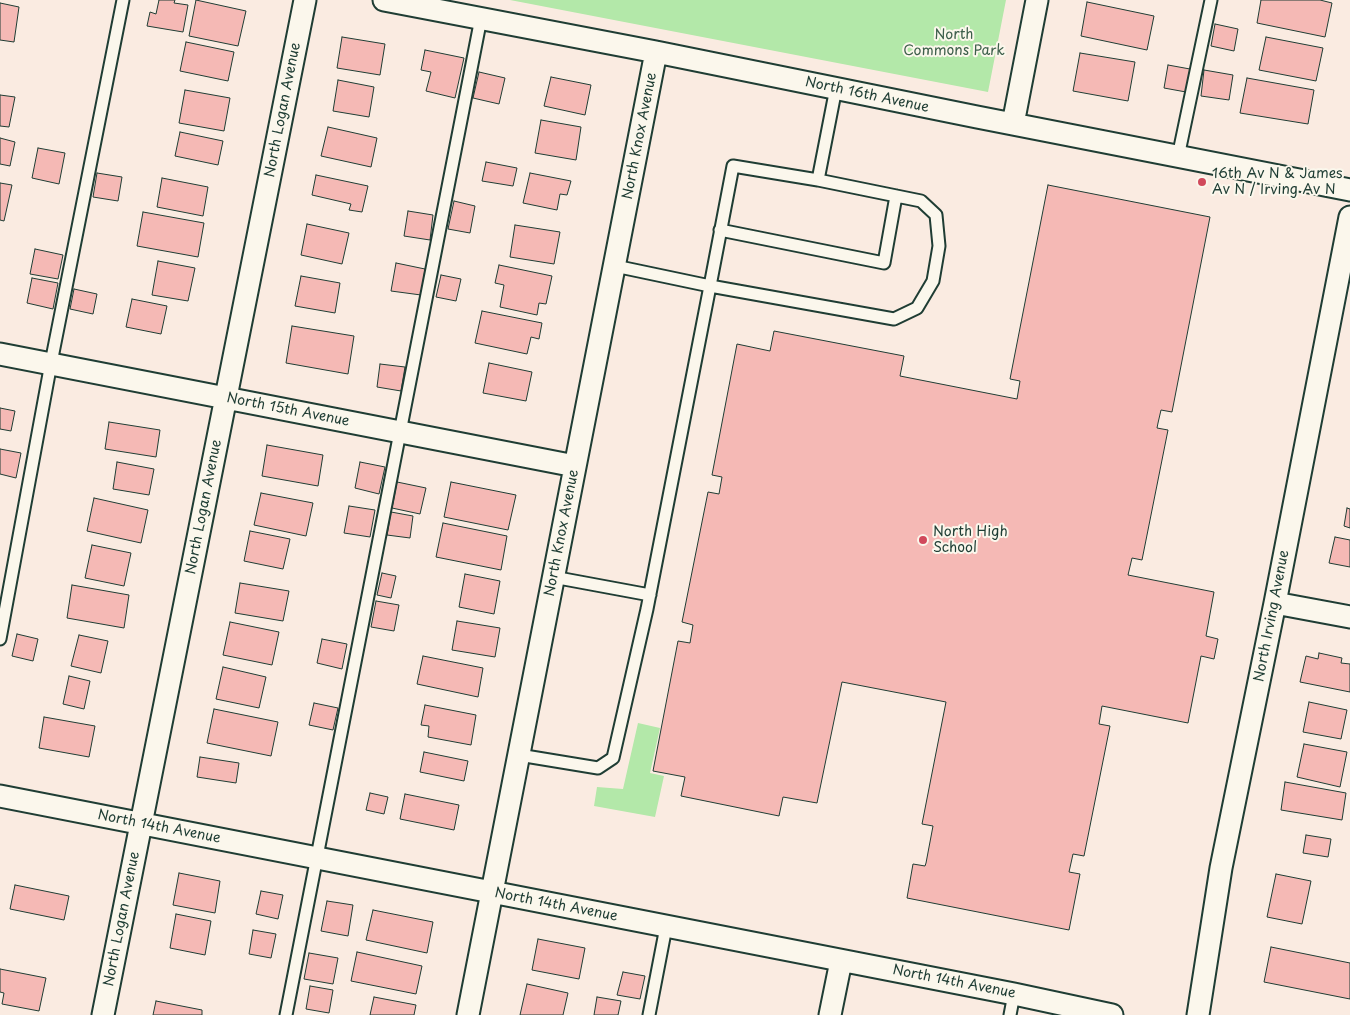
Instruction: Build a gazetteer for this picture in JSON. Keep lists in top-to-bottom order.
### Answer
{
  "streets": {
    "street": [
      "North 16th Avenue",
      "North Logan Avenue",
      "North Knox Avenue",
      "North 15th Avenue",
      "North Irving Avenue",
      "North 14th Avenue"
    ]
  },
  "crossings": [
    ["North 16th Avenue", "North Knox Avenue"],
    ["North Logan Avenue", "North 15th Avenue"],
    ["North Logan Avenue", "North 14th Avenue"],
    ["North Knox Avenue", "North 15th Avenue"],
    ["North Knox Avenue", "North 14th Avenue"]
  ],
  "parks": ["North Commons Park"],
  "places": ["16th Av N & James Av N / Irving Av N", "North High School"]
}
